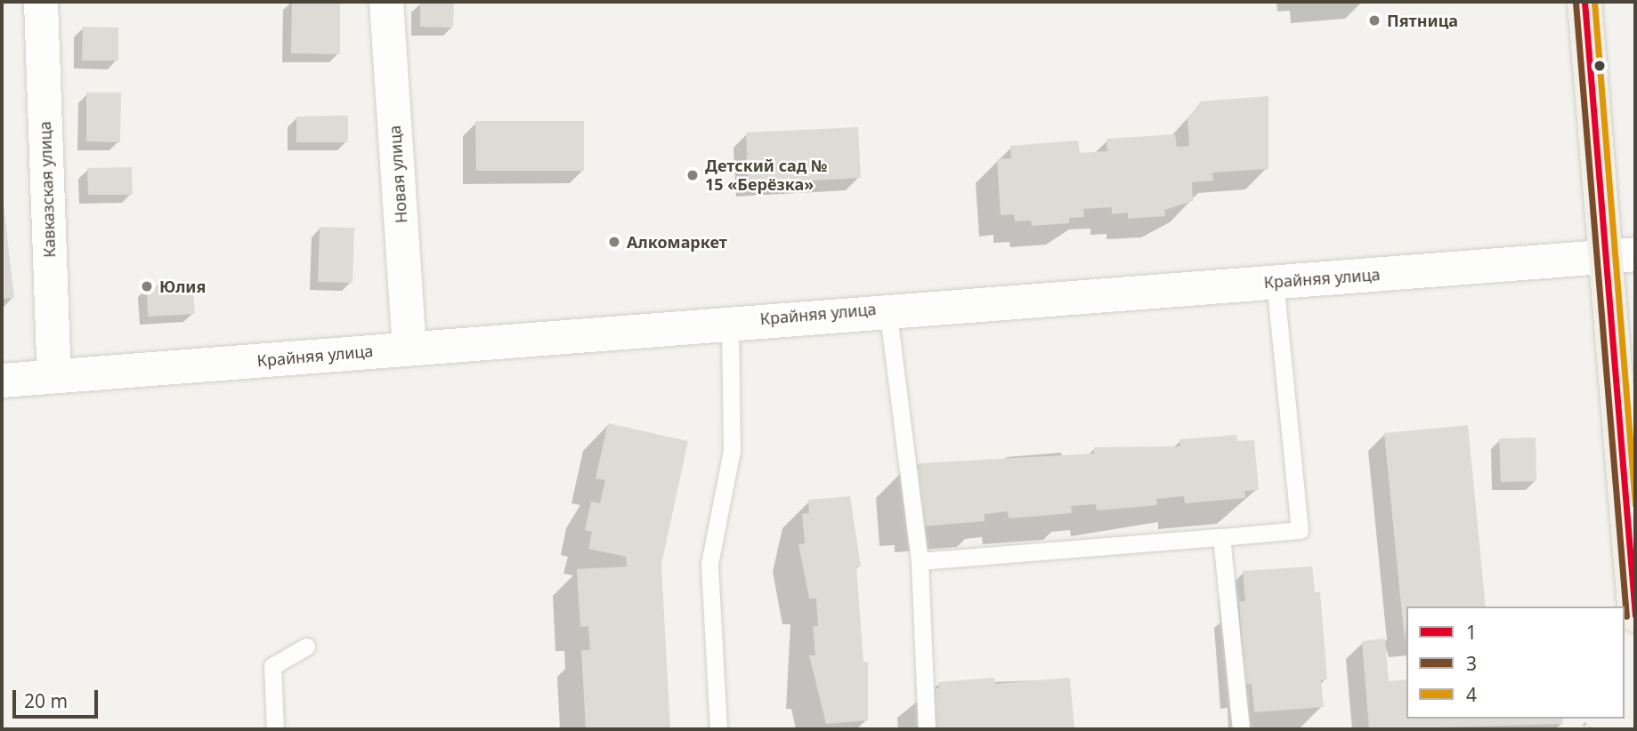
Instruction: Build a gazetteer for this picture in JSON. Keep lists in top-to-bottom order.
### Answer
{
  "streets": {
    "street": ["Новая улица", "Кавказская улица", "Крайняя улица"]
  },
  "crossings": [
    ["Новая улица", "Крайняя улица"],
    ["Кавказская улица", "Крайняя улица"]
  ],
  "places": [
    "Пятница",
    "Детский сад № 15 «Берёзка»",
    "Алкомаркет",
    "Юлия"
  ],
  "lines": ["transit line 1", "transit line 4", "transit line 3"],
  "legend": ["1", "3", "4"],
  "scale_bar": "20 m"
}
